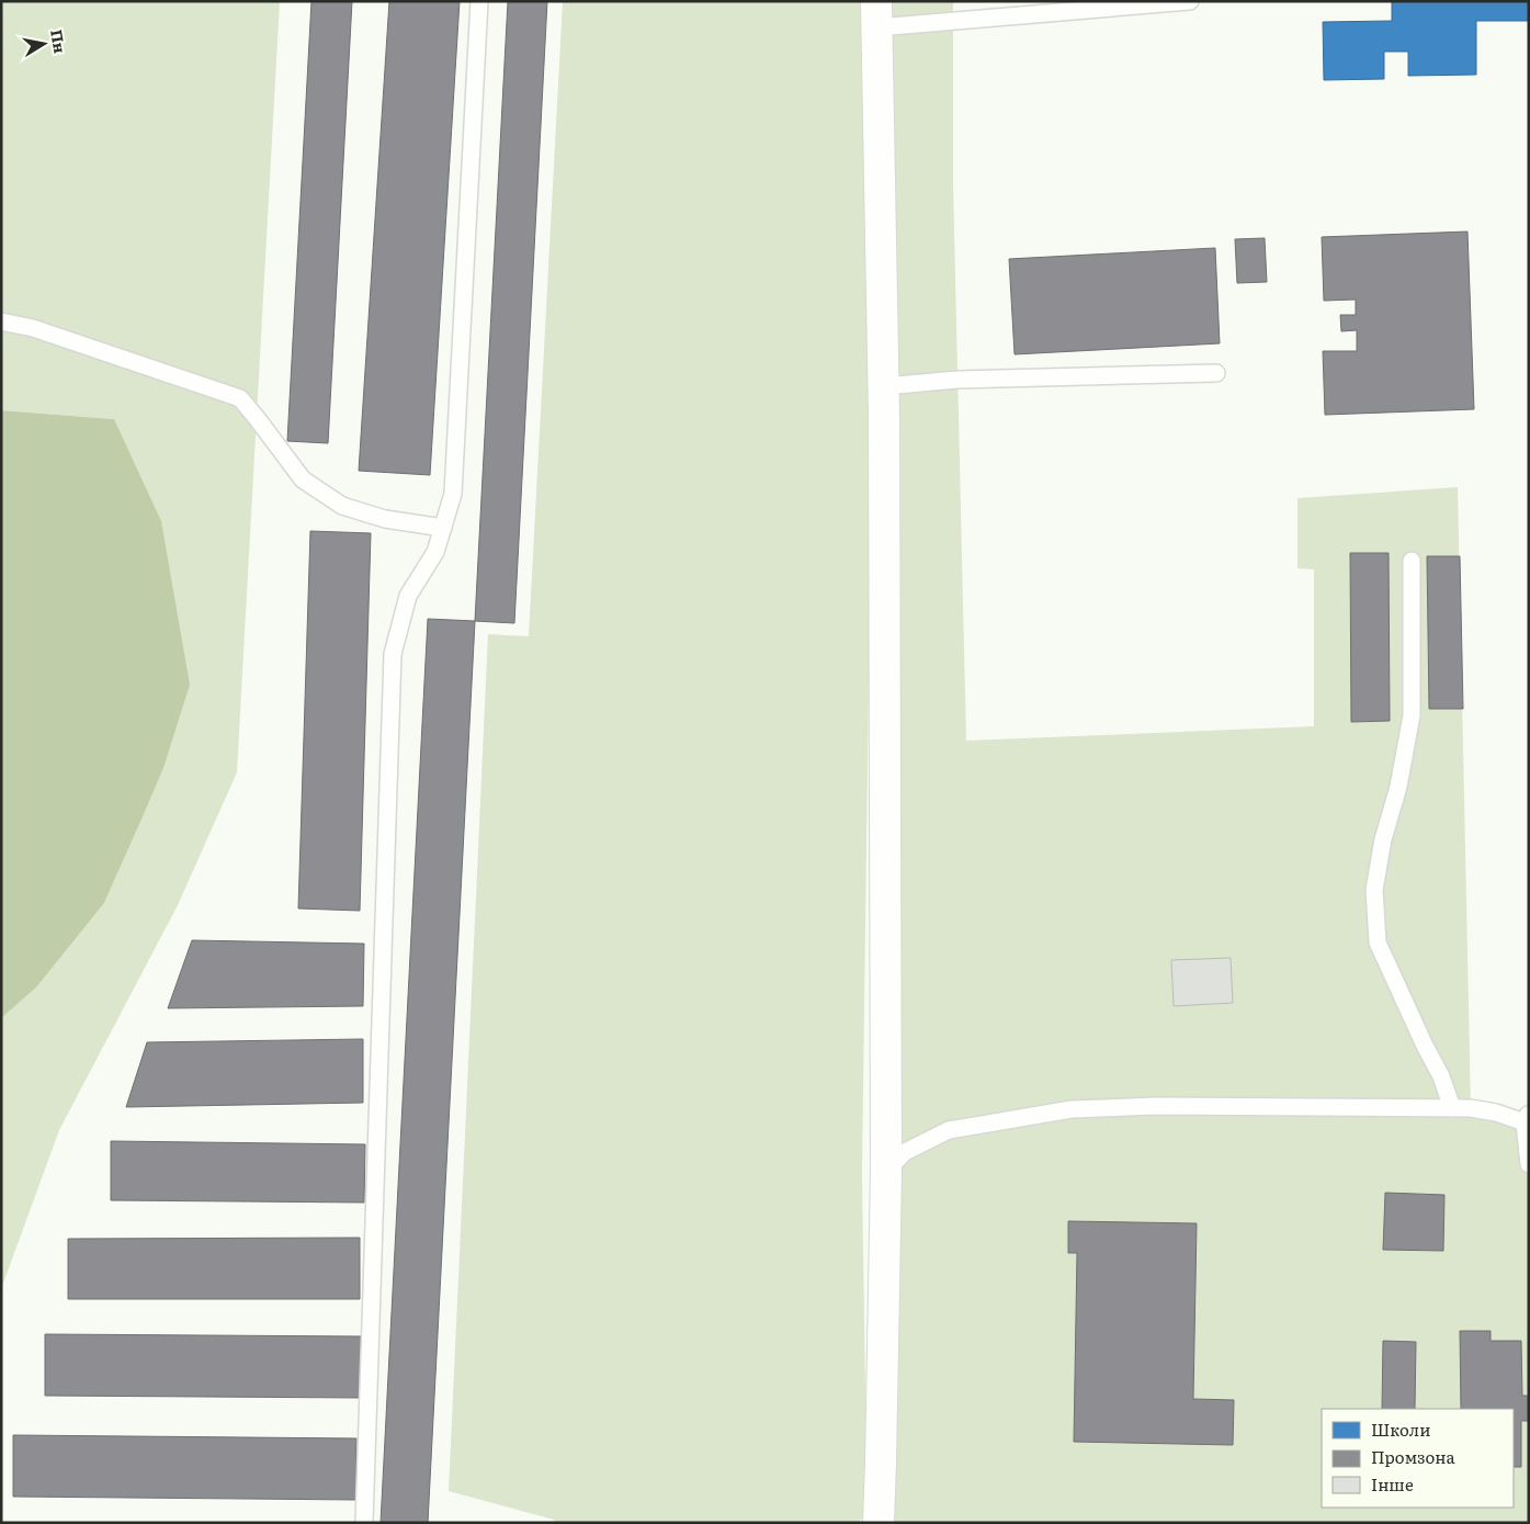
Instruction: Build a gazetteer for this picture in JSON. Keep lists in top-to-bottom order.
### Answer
{
  "legend": ["Школи", "Промзона", "Інше"],
  "north": "right"
}
